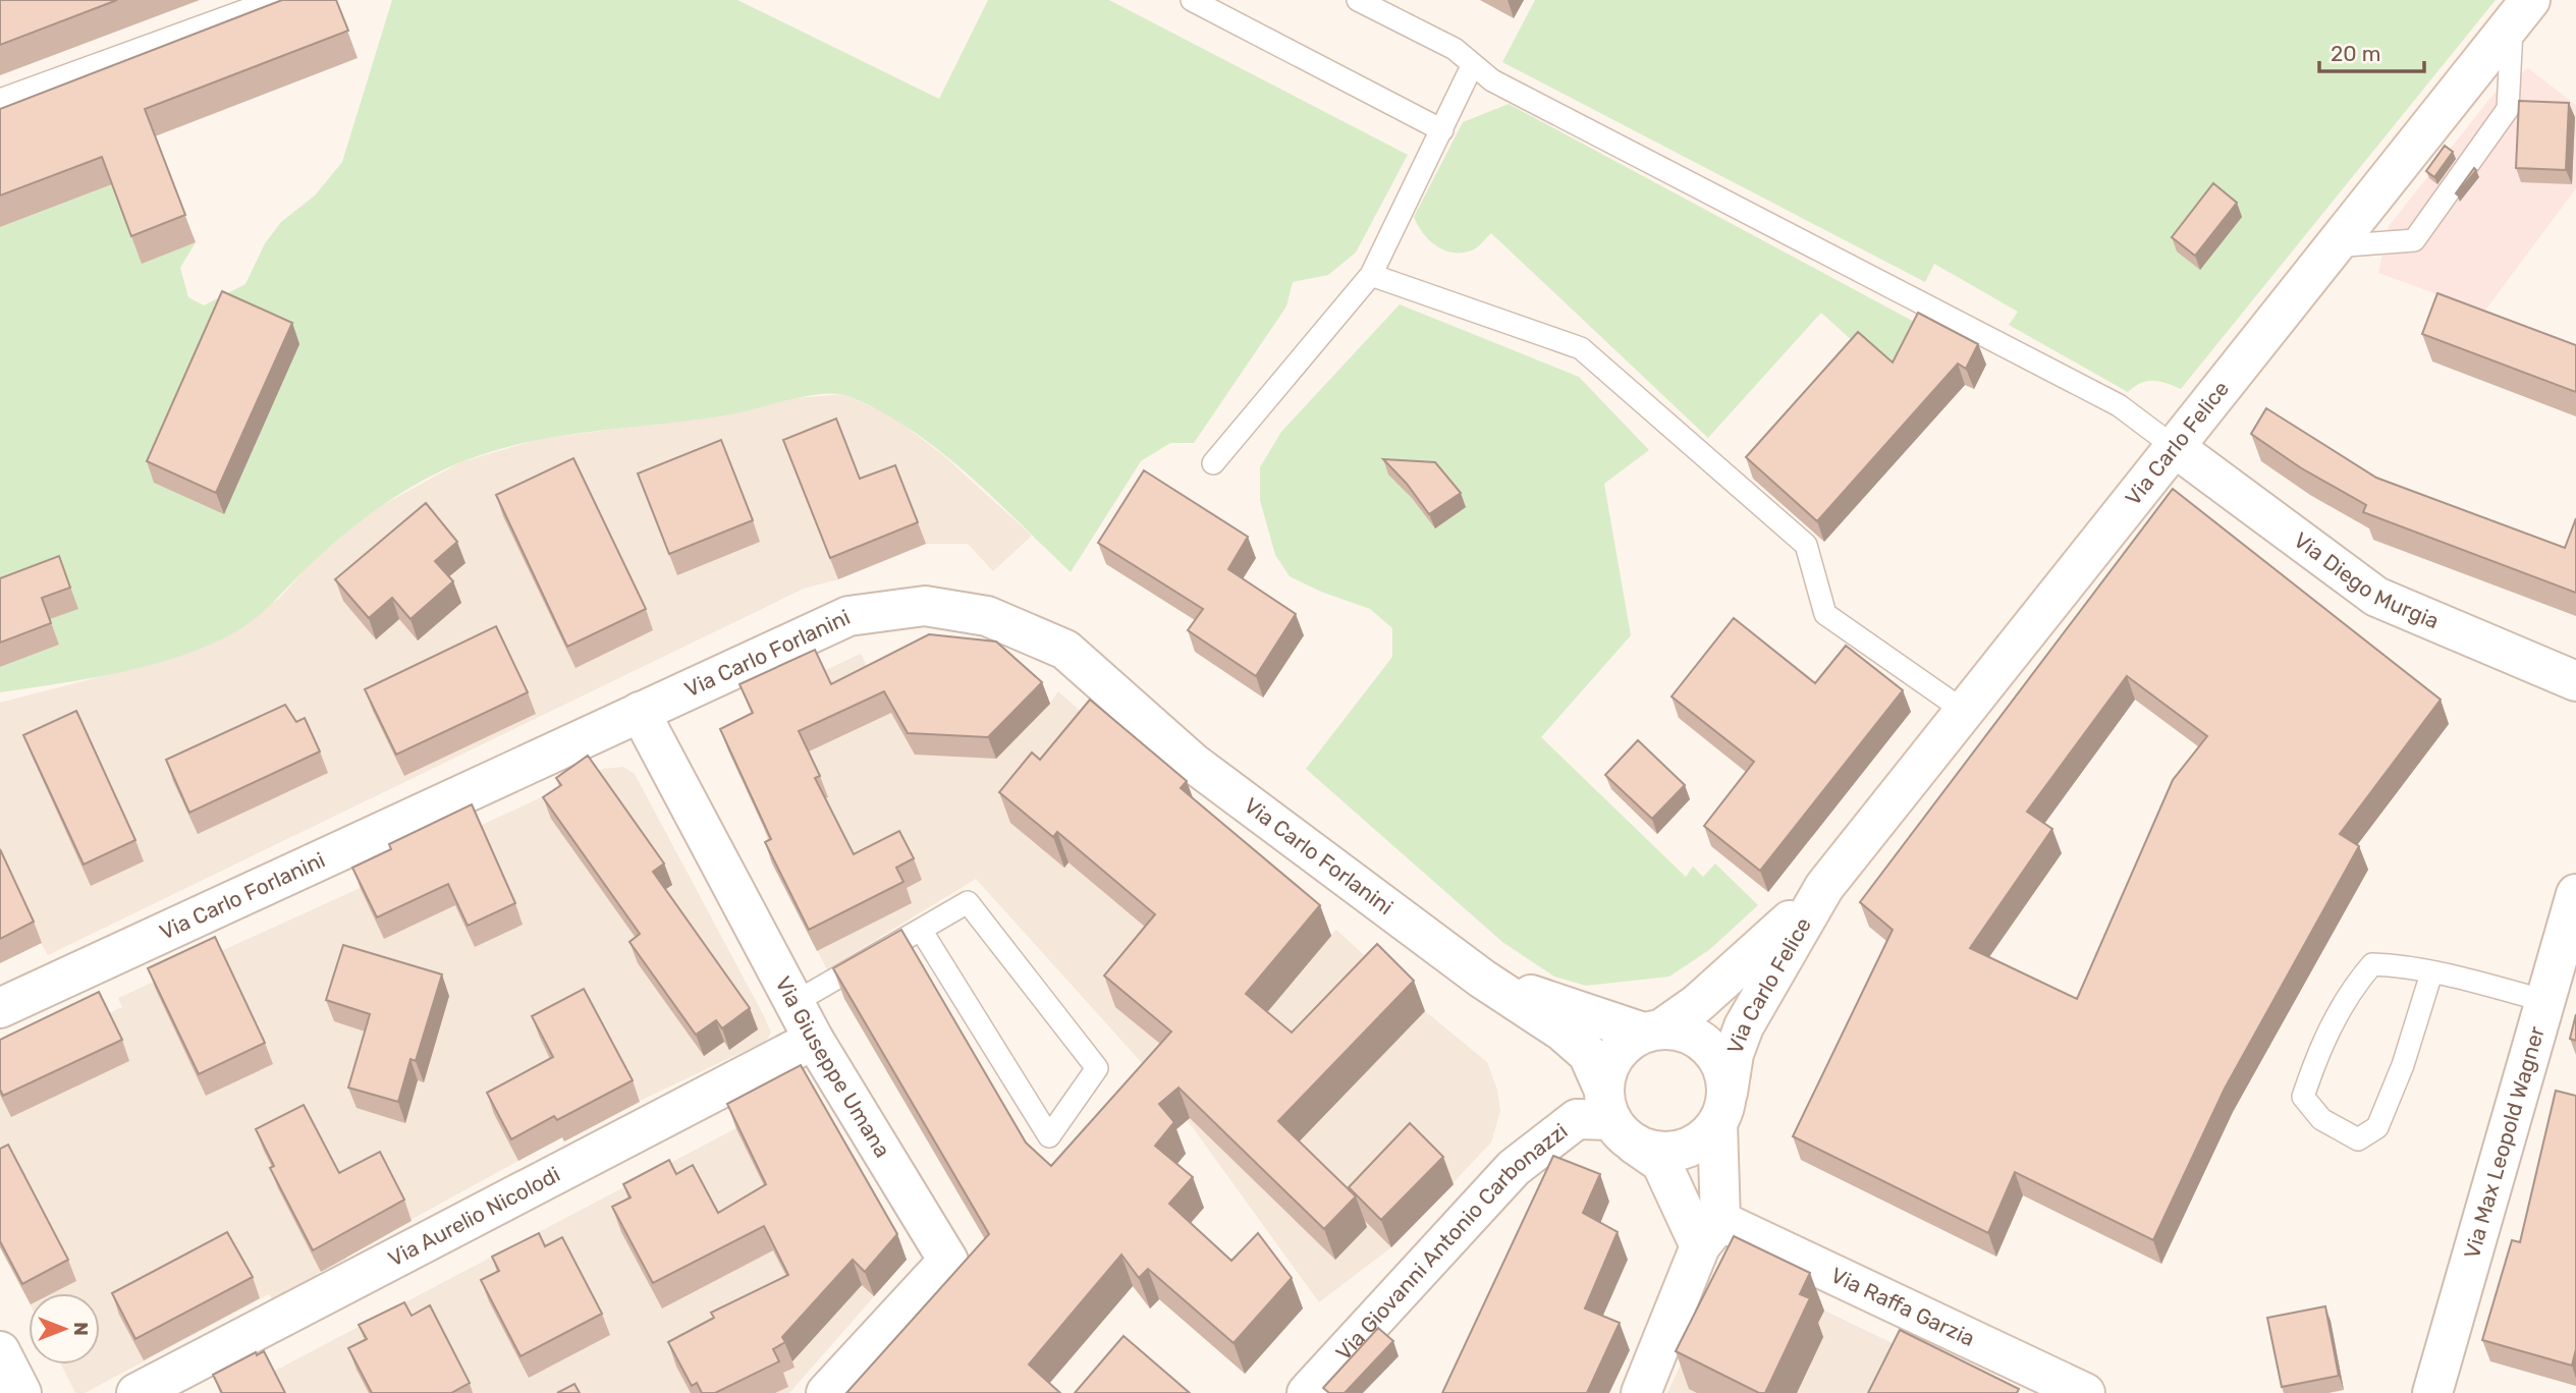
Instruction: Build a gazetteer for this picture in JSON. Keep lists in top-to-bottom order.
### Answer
{
  "streets": {
    "street": [
      "Via Carlo Felice",
      "Via Diego Murgia",
      "Via Carlo Forlanini",
      "Via Giuseppe Umana",
      "Via Max Leopold Wagner",
      "Via Aurelio Nicolodi",
      "Via Giovanni Antonio Carbonazzi",
      "Via Raffa Garzia"
    ]
  },
  "crossings": [
    ["Via Carlo Felice", "Via Diego Murgia"],
    ["Via Carlo Felice", "Via Carlo Forlanini"],
    ["Via Carlo Felice", "Via Giovanni Antonio Carbonazzi"],
    ["Via Carlo Felice", "Via Raffa Garzia"],
    ["Via Carlo Forlanini", "Via Giuseppe Umana"],
    ["Via Carlo Forlanini", "Via Giovanni Antonio Carbonazzi"],
    ["Via Giuseppe Umana", "Via Aurelio Nicolodi"]
  ],
  "scale_bar": "20 m",
  "north": "right"
}
